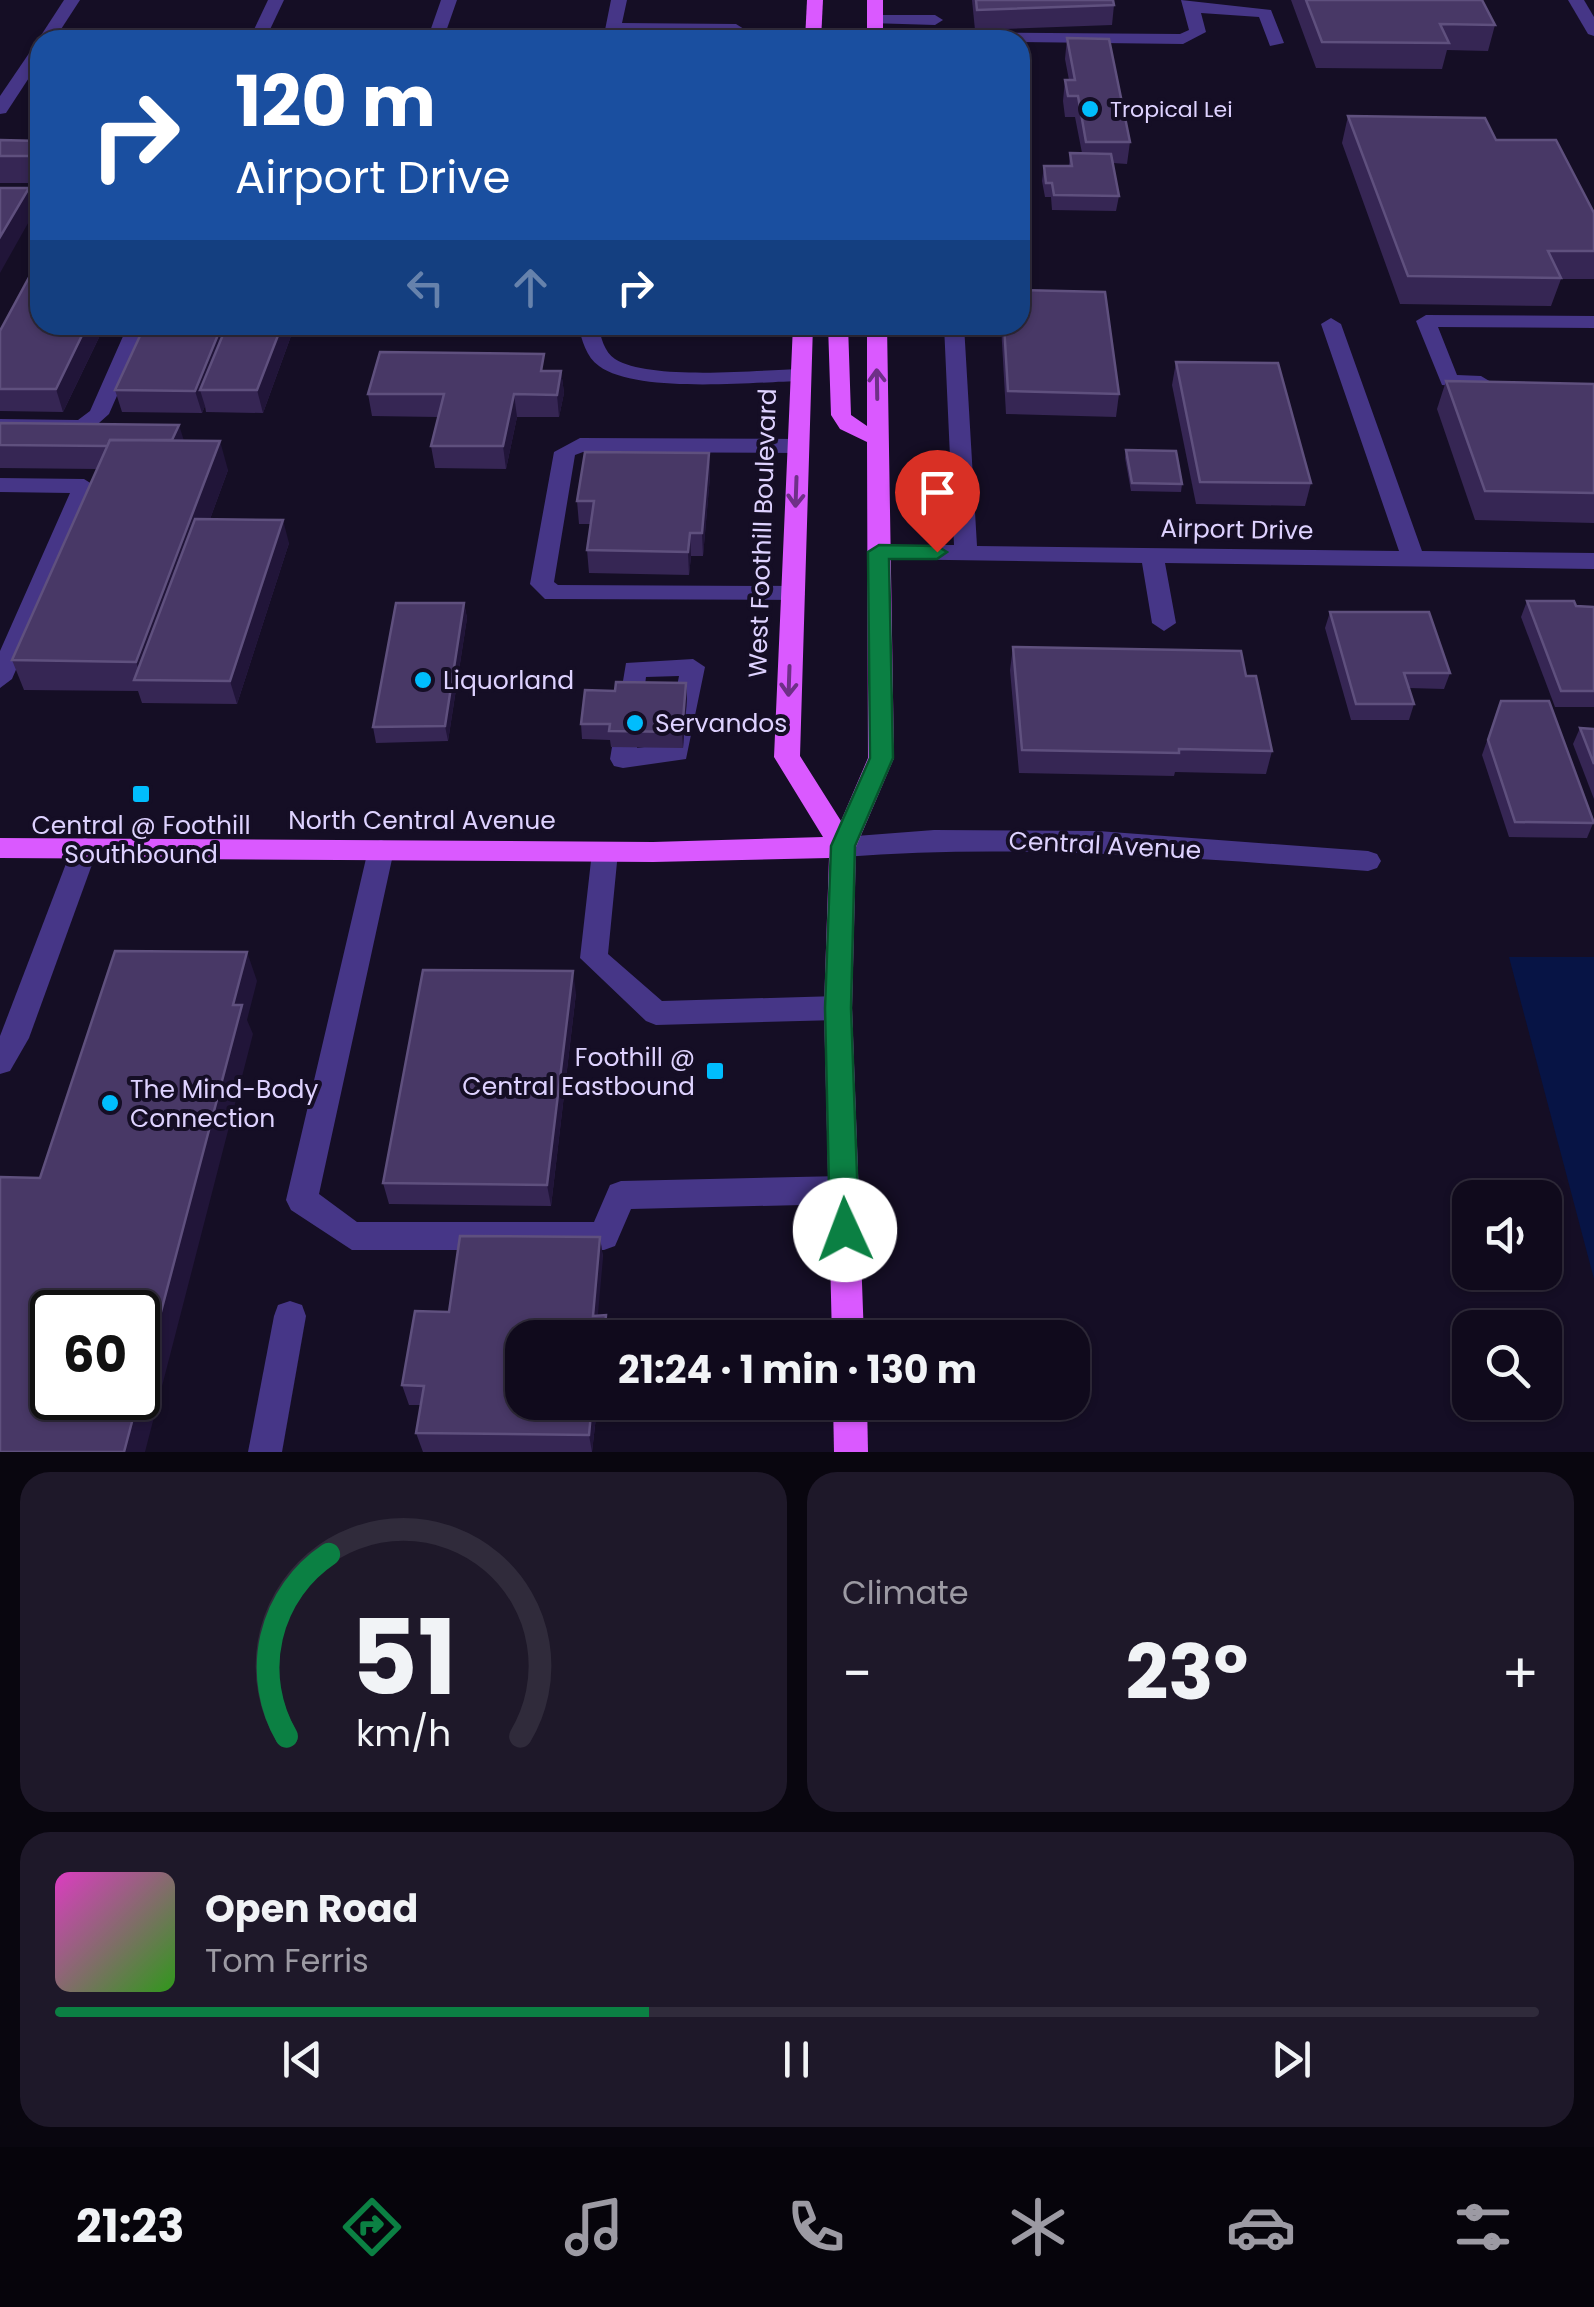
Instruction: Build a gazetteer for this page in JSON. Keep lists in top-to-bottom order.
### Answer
{
  "streets": {
    "main road": ["West Foothill Boulevard", "North Central Avenue"],
    "street": ["Airport Drive", "Central Avenue"]
  },
  "crossings": [
    ["West Foothill Boulevard", "North Central Avenue"],
    ["West Foothill Boulevard", "Central Avenue"],
    ["North Central Avenue", "Central Avenue"]
  ],
  "places": {
    "other": [
      "Tropical Lei",
      "Liquorland",
      "Servandos",
      "The Mind-Body Connection"
    ],
    "transit": ["Central @ Foothill Southbound", "Foothill @ Central Eastbound"]
  },
  "page": {
    "turn": ["120 m", "Airport Drive"],
    "limit": "60",
    "trip": "21:24 · 1 min · 130 m",
    "tile": "Climate",
    "heat": ["−", "23°", "+"],
    "song": ["Open Road", "Tom Ferris"],
    "tabs": "21:23",
    "gauge": ["51", "km/h"]
  }
}
